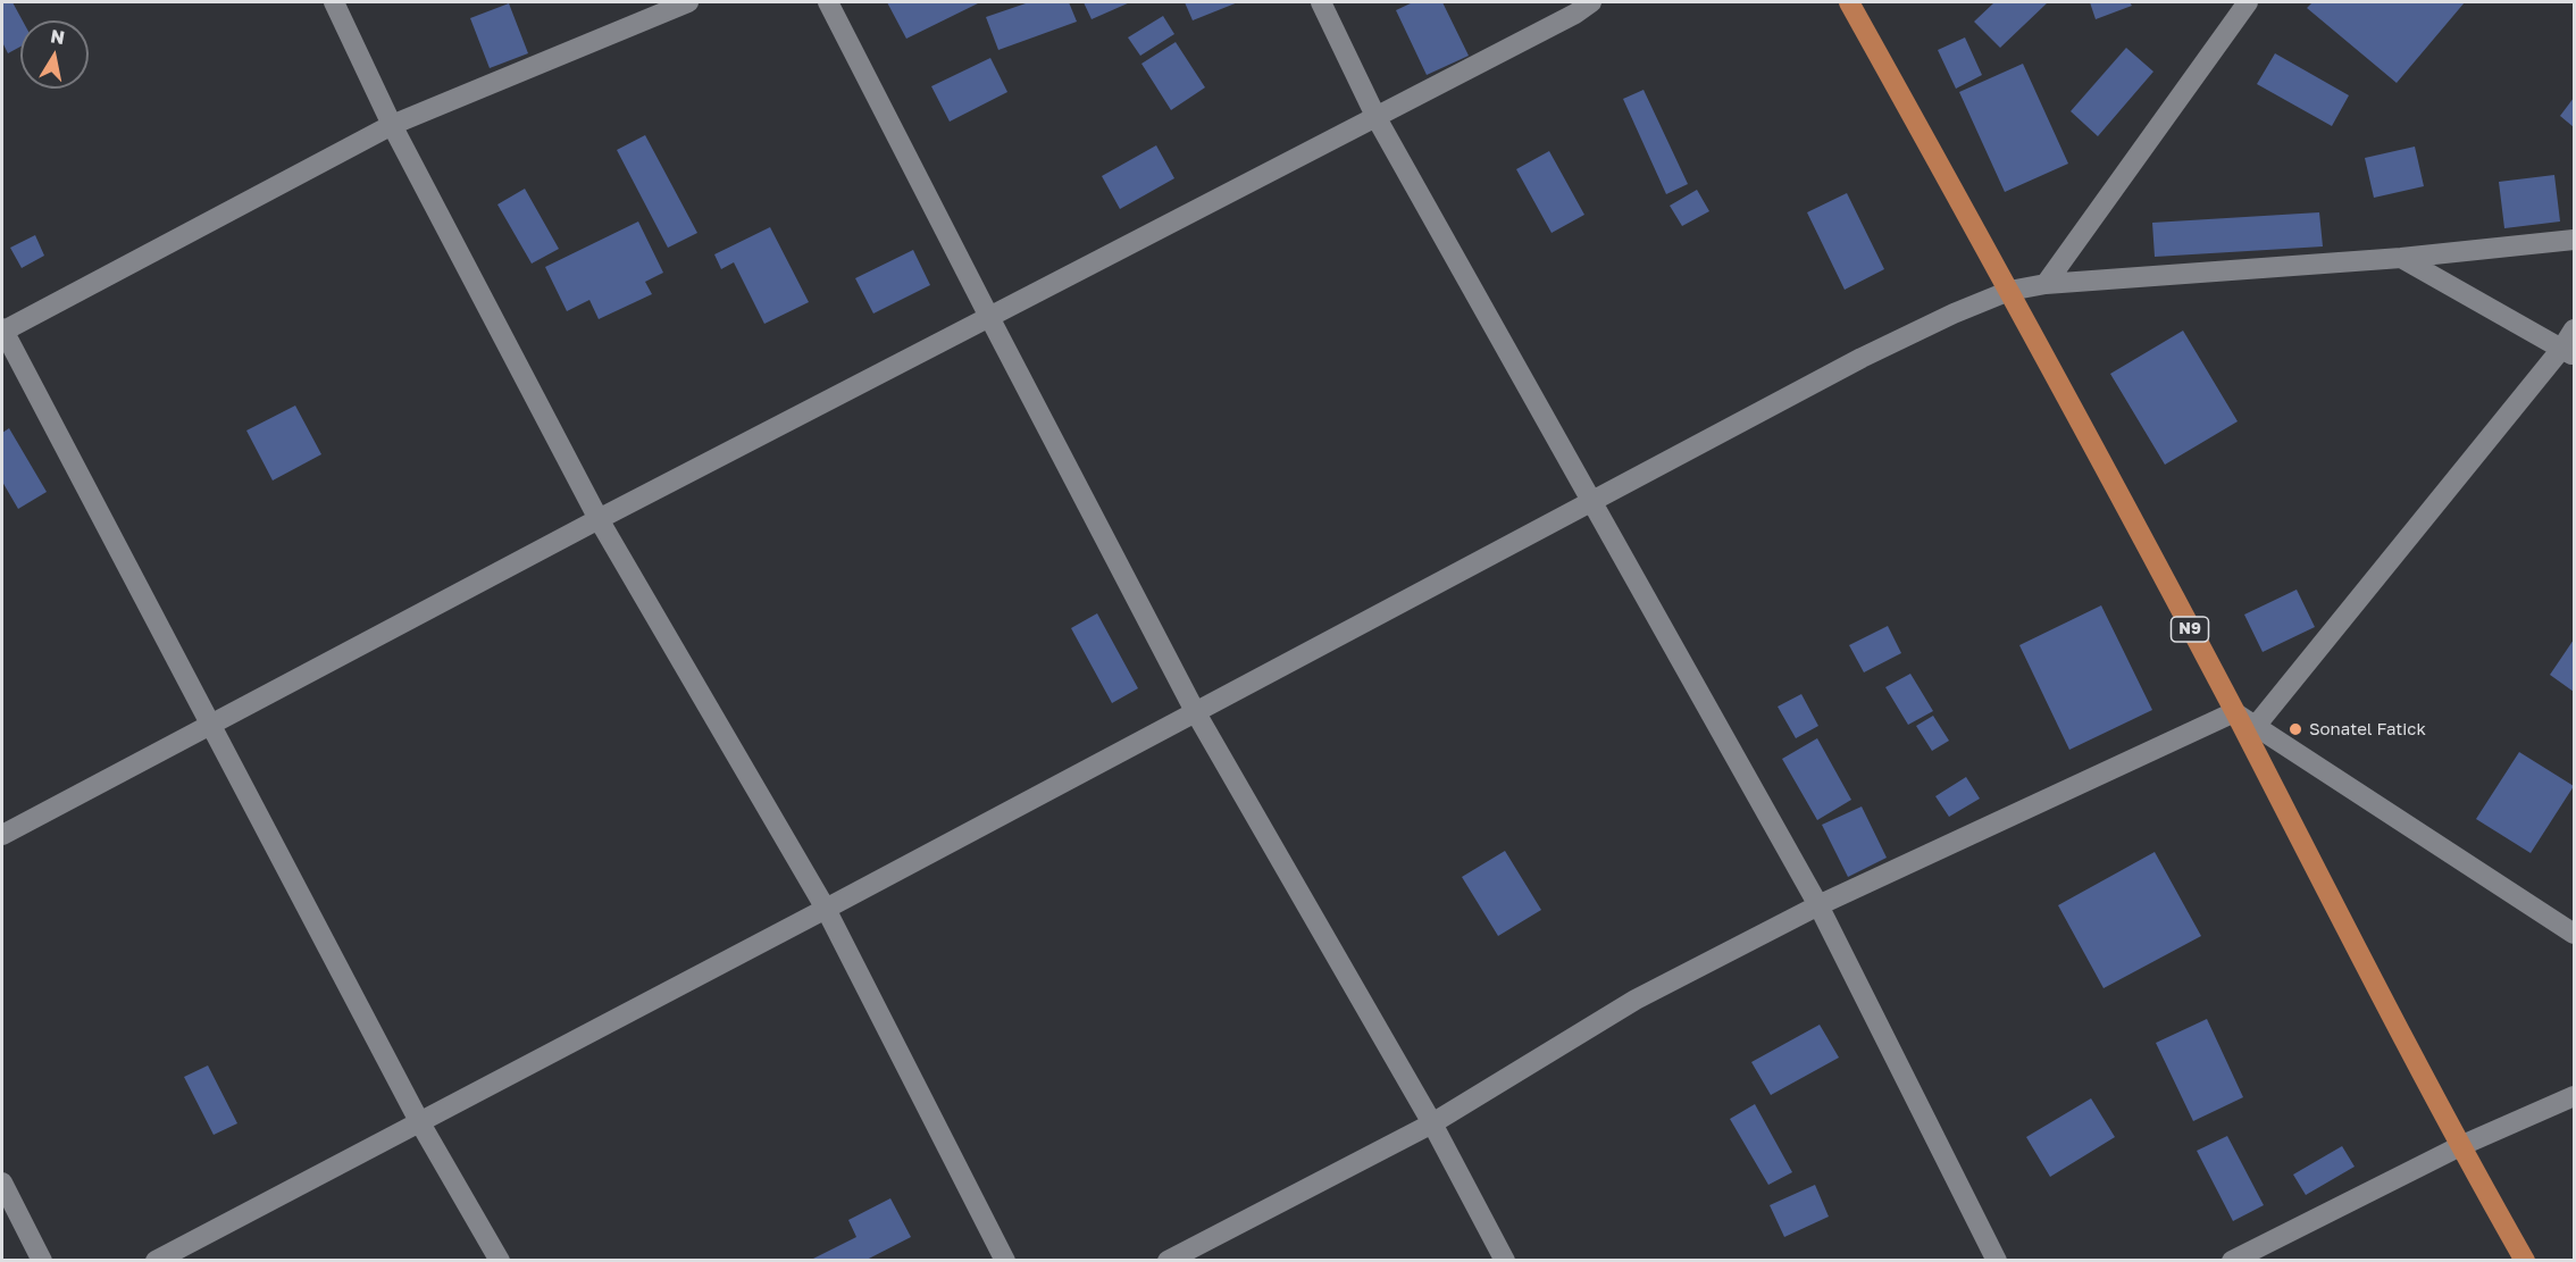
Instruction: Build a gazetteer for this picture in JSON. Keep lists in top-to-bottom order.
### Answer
{
  "streets": {
    "main road": ["N9"]
  },
  "places": ["Sonatel Fatick"],
  "north": "top"
}
